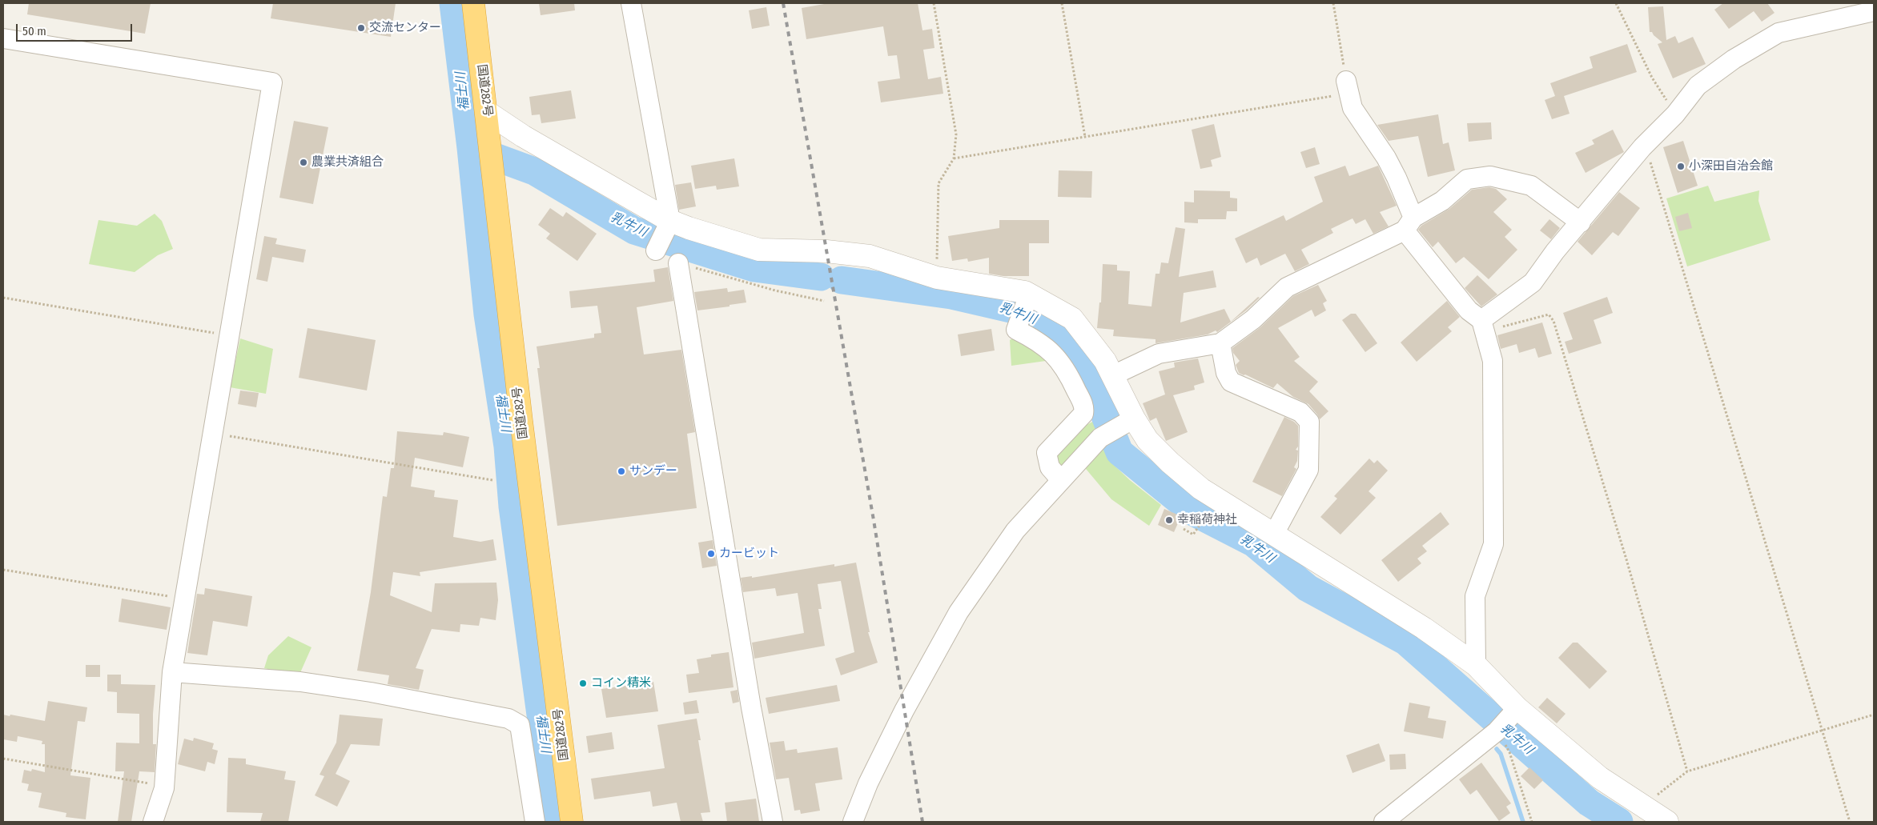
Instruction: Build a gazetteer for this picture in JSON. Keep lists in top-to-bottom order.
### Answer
{
  "streets": {
    "highway": ["国道282号"]
  },
  "water": ["福士川", "乳牛川"],
  "places": [
    "交流センター",
    "農業共済組合",
    "小深田自治会館",
    "サンデー",
    "幸稲荷神社",
    "カービット",
    "コイン精米"
  ],
  "scale_bar": "50 m"
}
